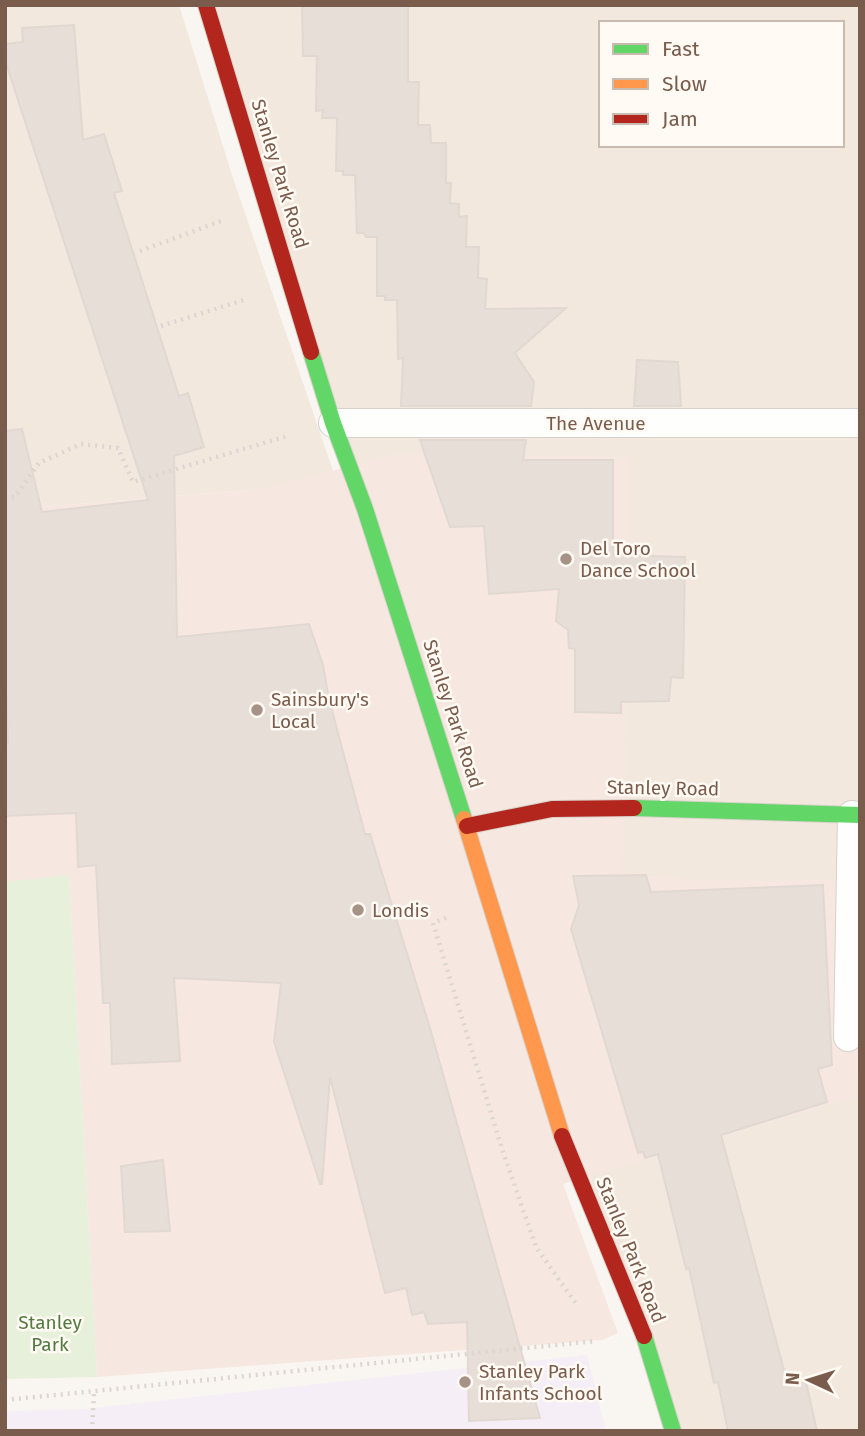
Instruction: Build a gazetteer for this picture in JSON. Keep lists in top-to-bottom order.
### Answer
{
  "streets": {
    "street": ["Stanley Park Road", "Stanley Road"],
    "lane": ["The Avenue"]
  },
  "crossings": [
    ["Stanley Park Road", "The Avenue"],
    ["Stanley Park Road", "Stanley Road"]
  ],
  "parks": ["Stanley Park"],
  "places": [
    "Del Toro Dance School",
    "Sainsbury's Local",
    "Londis",
    "Stanley Park Infants School"
  ],
  "legend": ["Fast", "Slow", "Jam"],
  "north": "left"
}
